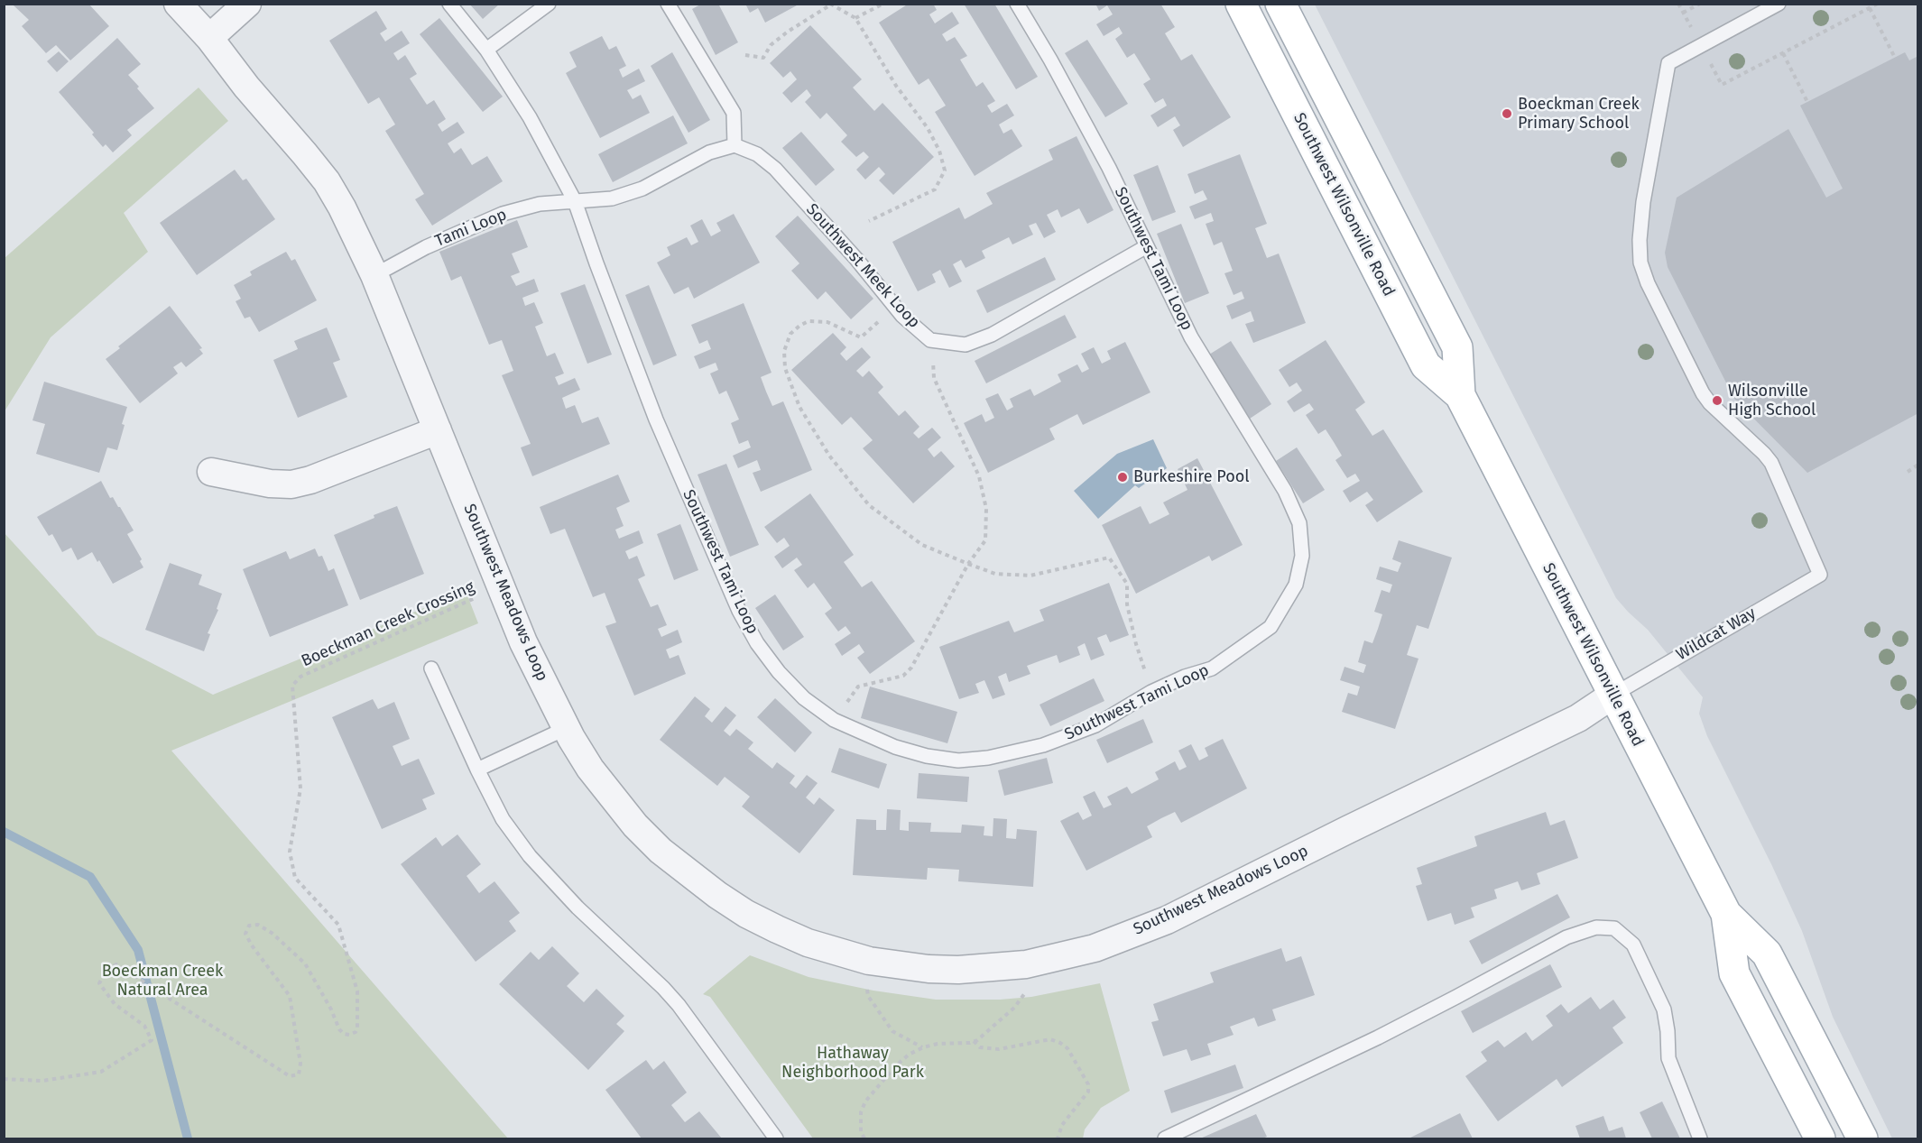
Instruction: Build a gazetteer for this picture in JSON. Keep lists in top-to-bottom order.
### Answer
{
  "streets": {
    "main road": ["Southwest Wilsonville Road"],
    "street": ["Southwest Meadows Loop"],
    "lane": [
      "Tami Loop",
      "Southwest Tami Loop",
      "Southwest Meek Loop",
      "Wildcat Way"
    ],
    "path": ["Boeckman Creek Crossing"]
  },
  "crossings": [
    ["Southwest Wilsonville Road", "Southwest Meadows Loop"],
    ["Southwest Wilsonville Road", "Wildcat Way"],
    ["Tami Loop", "Southwest Tami Loop"],
    ["Tami Loop", "Southwest Meek Loop"],
    ["Tami Loop", "Southwest Meadows Loop"],
    ["Southwest Tami Loop", "Southwest Meek Loop"],
    ["Southwest Meadows Loop", "Boeckman Creek Crossing"],
    ["Southwest Meadows Loop", "Wildcat Way"]
  ],
  "parks": ["Boeckman Creek Natural Area", "Hathaway Neighborhood Park"],
  "places": ["Boeckman Creek Primary School", "Wilsonville High School", "Burkeshire Pool"]
}
